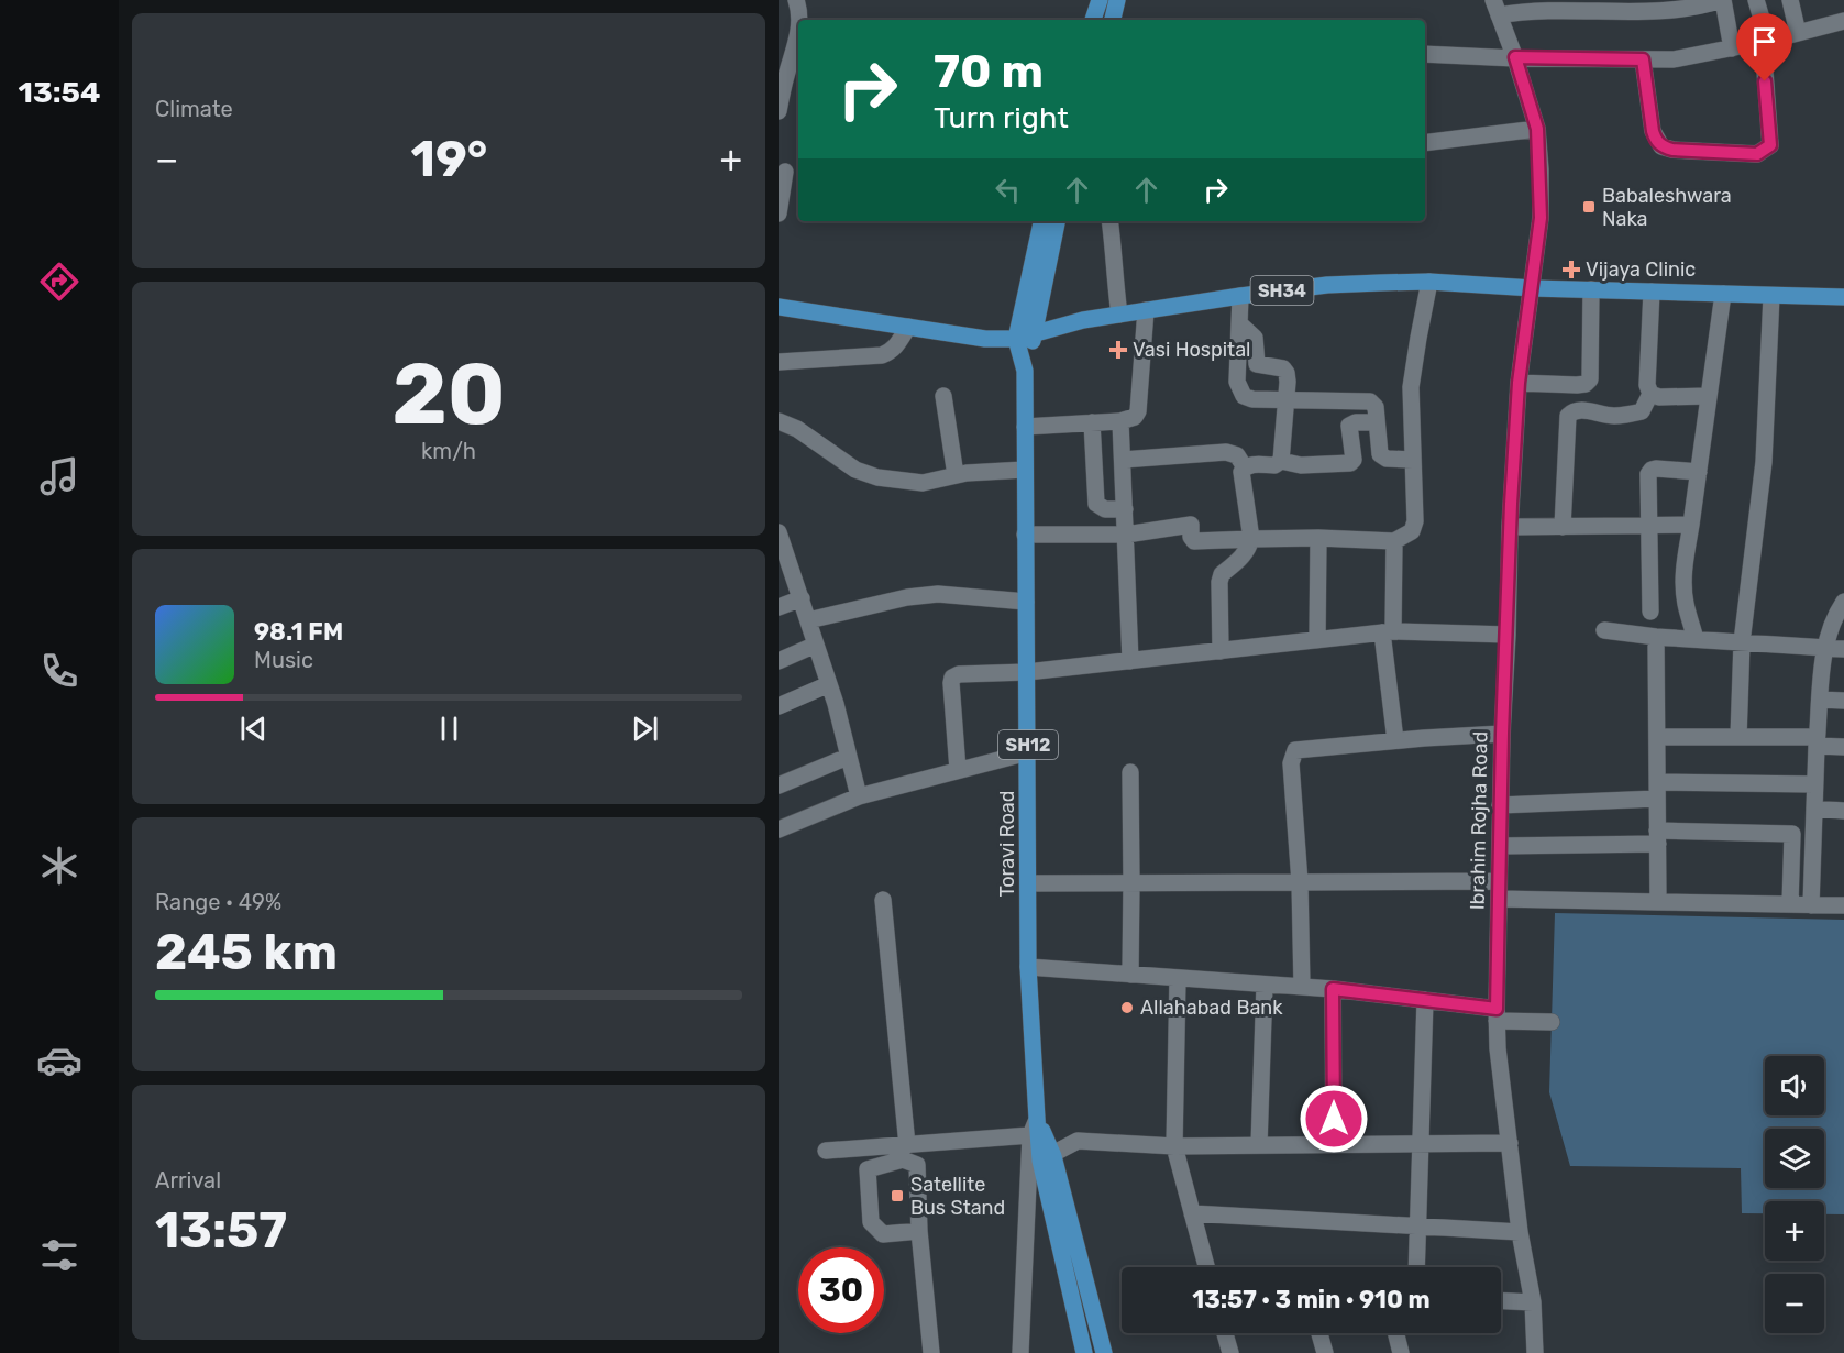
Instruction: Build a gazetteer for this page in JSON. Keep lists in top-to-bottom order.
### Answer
{
  "streets": {
    "main road": ["SH34", "SH12", "Toravi Road"],
    "street": ["Ibrahim Rojha Road"]
  },
  "crossings": [
    ["SH34", "SH12"],
    ["SH34", "Ibrahim Rojha Road"],
    ["SH12", "Toravi Road"]
  ],
  "places": {
    "transit": ["Babaleshwara Naka", "Satellite Bus Stand"],
    "health": ["Vijaya Clinic", "Vasi Hospital"],
    "other": ["Allahabad Bank"]
  },
  "page": {
    "tabs": "13:54",
    "tile": [
      "Climate",
      ["20", "km/h"],
      ["Range · 49%", "245 km"],
      ["Arrival", "13:57"]
    ],
    "turn": ["70 m", "Turn right"],
    "heat": ["−", "19°", "+"],
    "song": ["98.1 FM", "Music"],
    "map_buttons": ["+", "−"],
    "limit": "30",
    "trip": "13:57 · 3 min · 910 m"
  }
}
